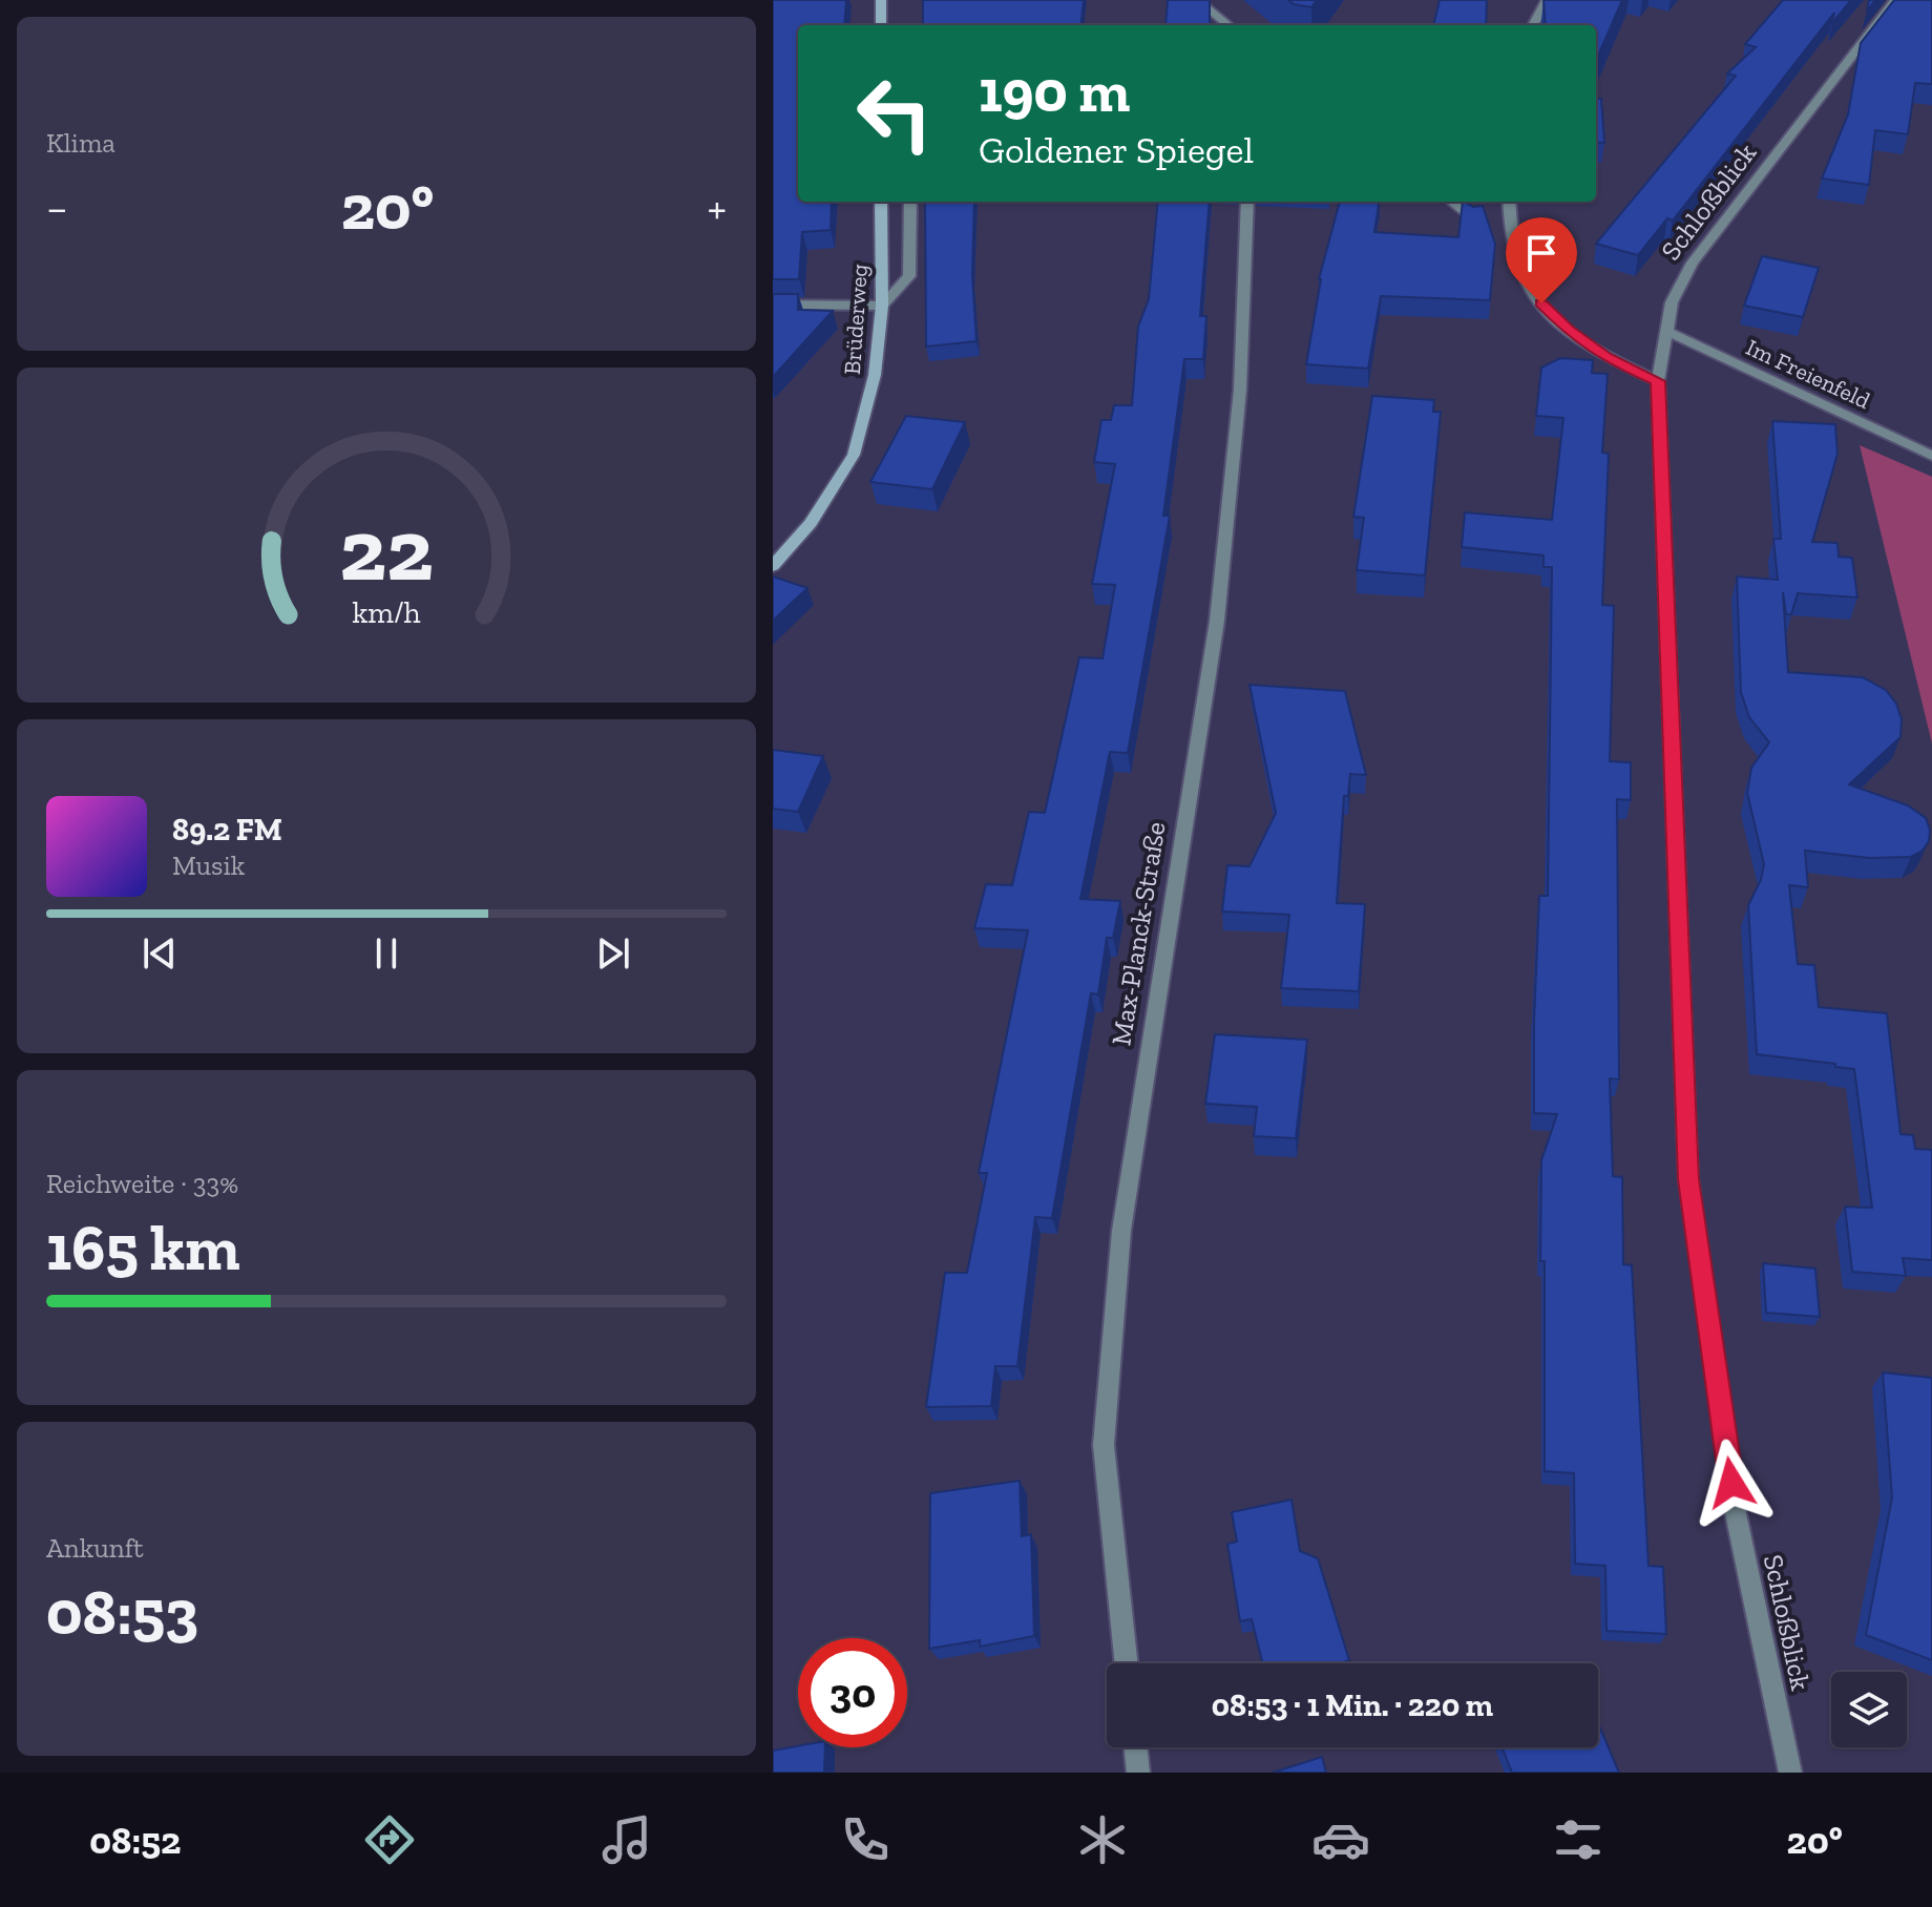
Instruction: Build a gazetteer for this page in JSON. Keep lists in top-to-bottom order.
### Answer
{
  "streets": {
    "street": [
      "Schloßblick",
      "Brüderweg",
      "Im Freienfeld",
      "Max-Planck-Straße"
    ]
  },
  "crossings": [
    ["Schloßblick", "Im Freienfeld"]
  ],
  "page": {
    "tile": [
      "Klima",
      ["Reichweite · 33%", "165 km"],
      ["Ankunft", "08:53"]
    ],
    "turn": ["190 m", "Goldener Spiegel"],
    "heat": ["−", "20°", "+"],
    "song": ["89.2 FM", "Musik"],
    "limit": "30",
    "trip": "08:53 · 1 Min. · 220 m",
    "tabs": ["08:52", "20°"],
    "gauge": ["22", "km/h"]
  }
}
